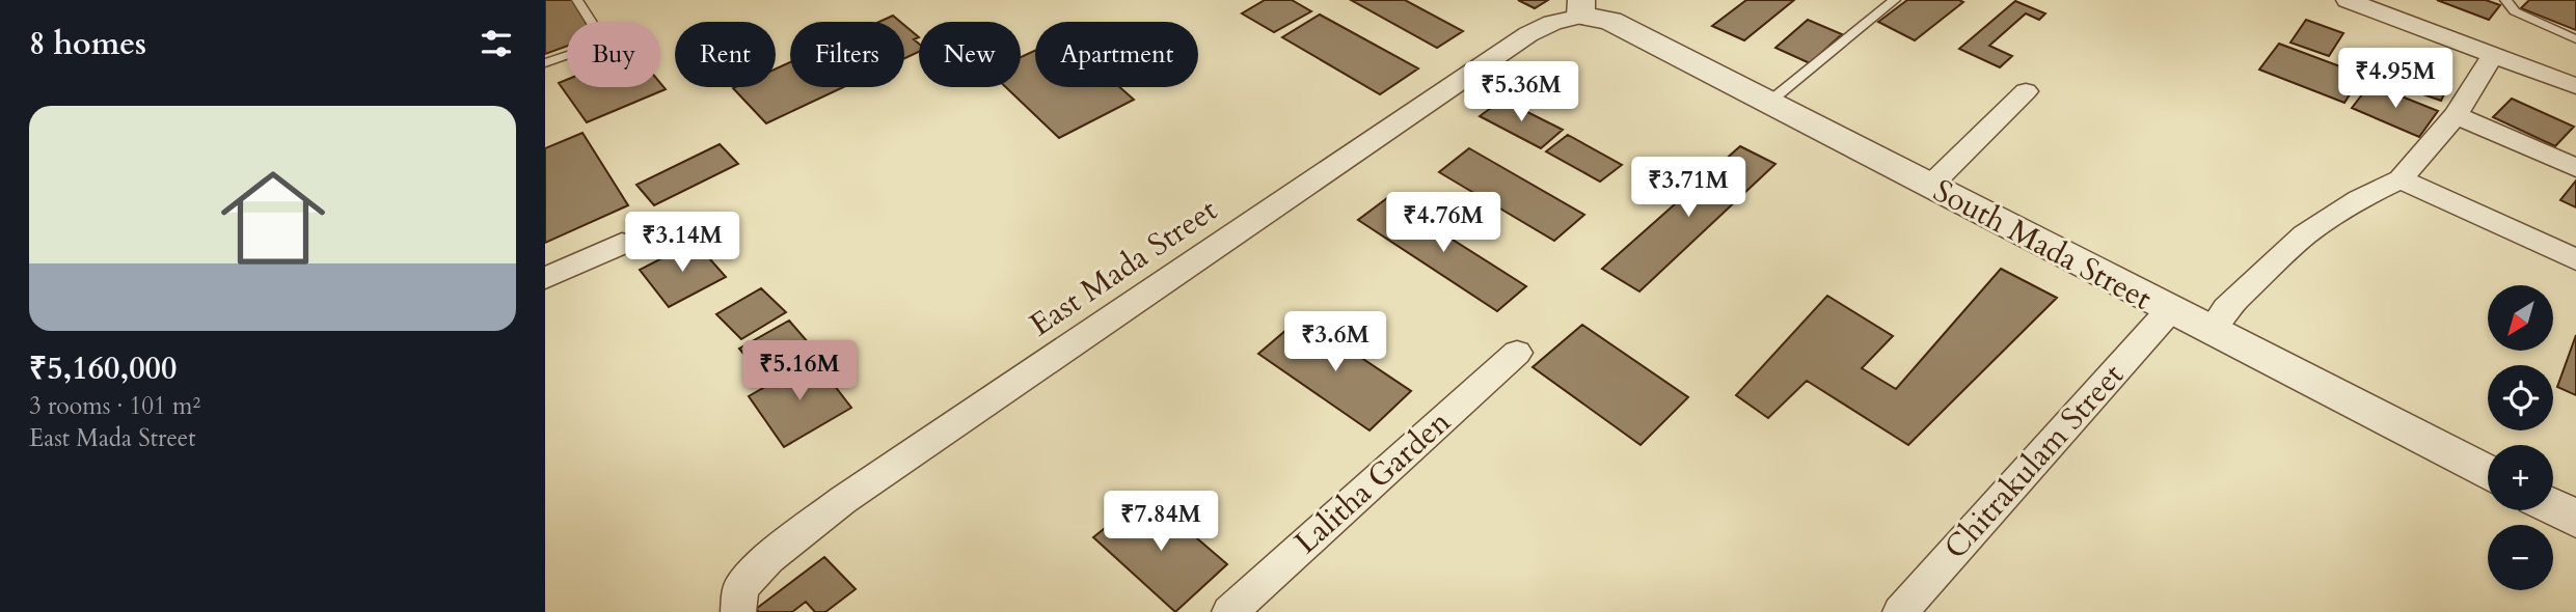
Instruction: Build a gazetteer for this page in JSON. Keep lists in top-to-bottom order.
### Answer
{
  "streets": {
    "street": [
      "South Mada Street",
      "East Mada Street",
      "Chitrakulam Street",
      "Lalitha Garden"
    ]
  },
  "crossings": [
    ["South Mada Street", "East Mada Street"],
    ["South Mada Street", "Chitrakulam Street"]
  ],
  "north": "bottom left",
  "page": {
    "heading": "8 homes",
    "chip": [
      "Buy",
      "Rent",
      "Filters",
      "New",
      "Apartment"
    ],
    "price": [
      "₹4.95M",
      "₹5.36M",
      "₹3.71M",
      "₹4.76M",
      "₹3.14M",
      "₹3.6M",
      "₹5.16M",
      "₹7.84M"
    ],
    "list": [
      {
        "name": "₹5,160,000",
        "note": "3 rooms · 101 m² · East Mada Street"
      }
    ],
    "map_buttons": ["+", "−"]
  }
}
